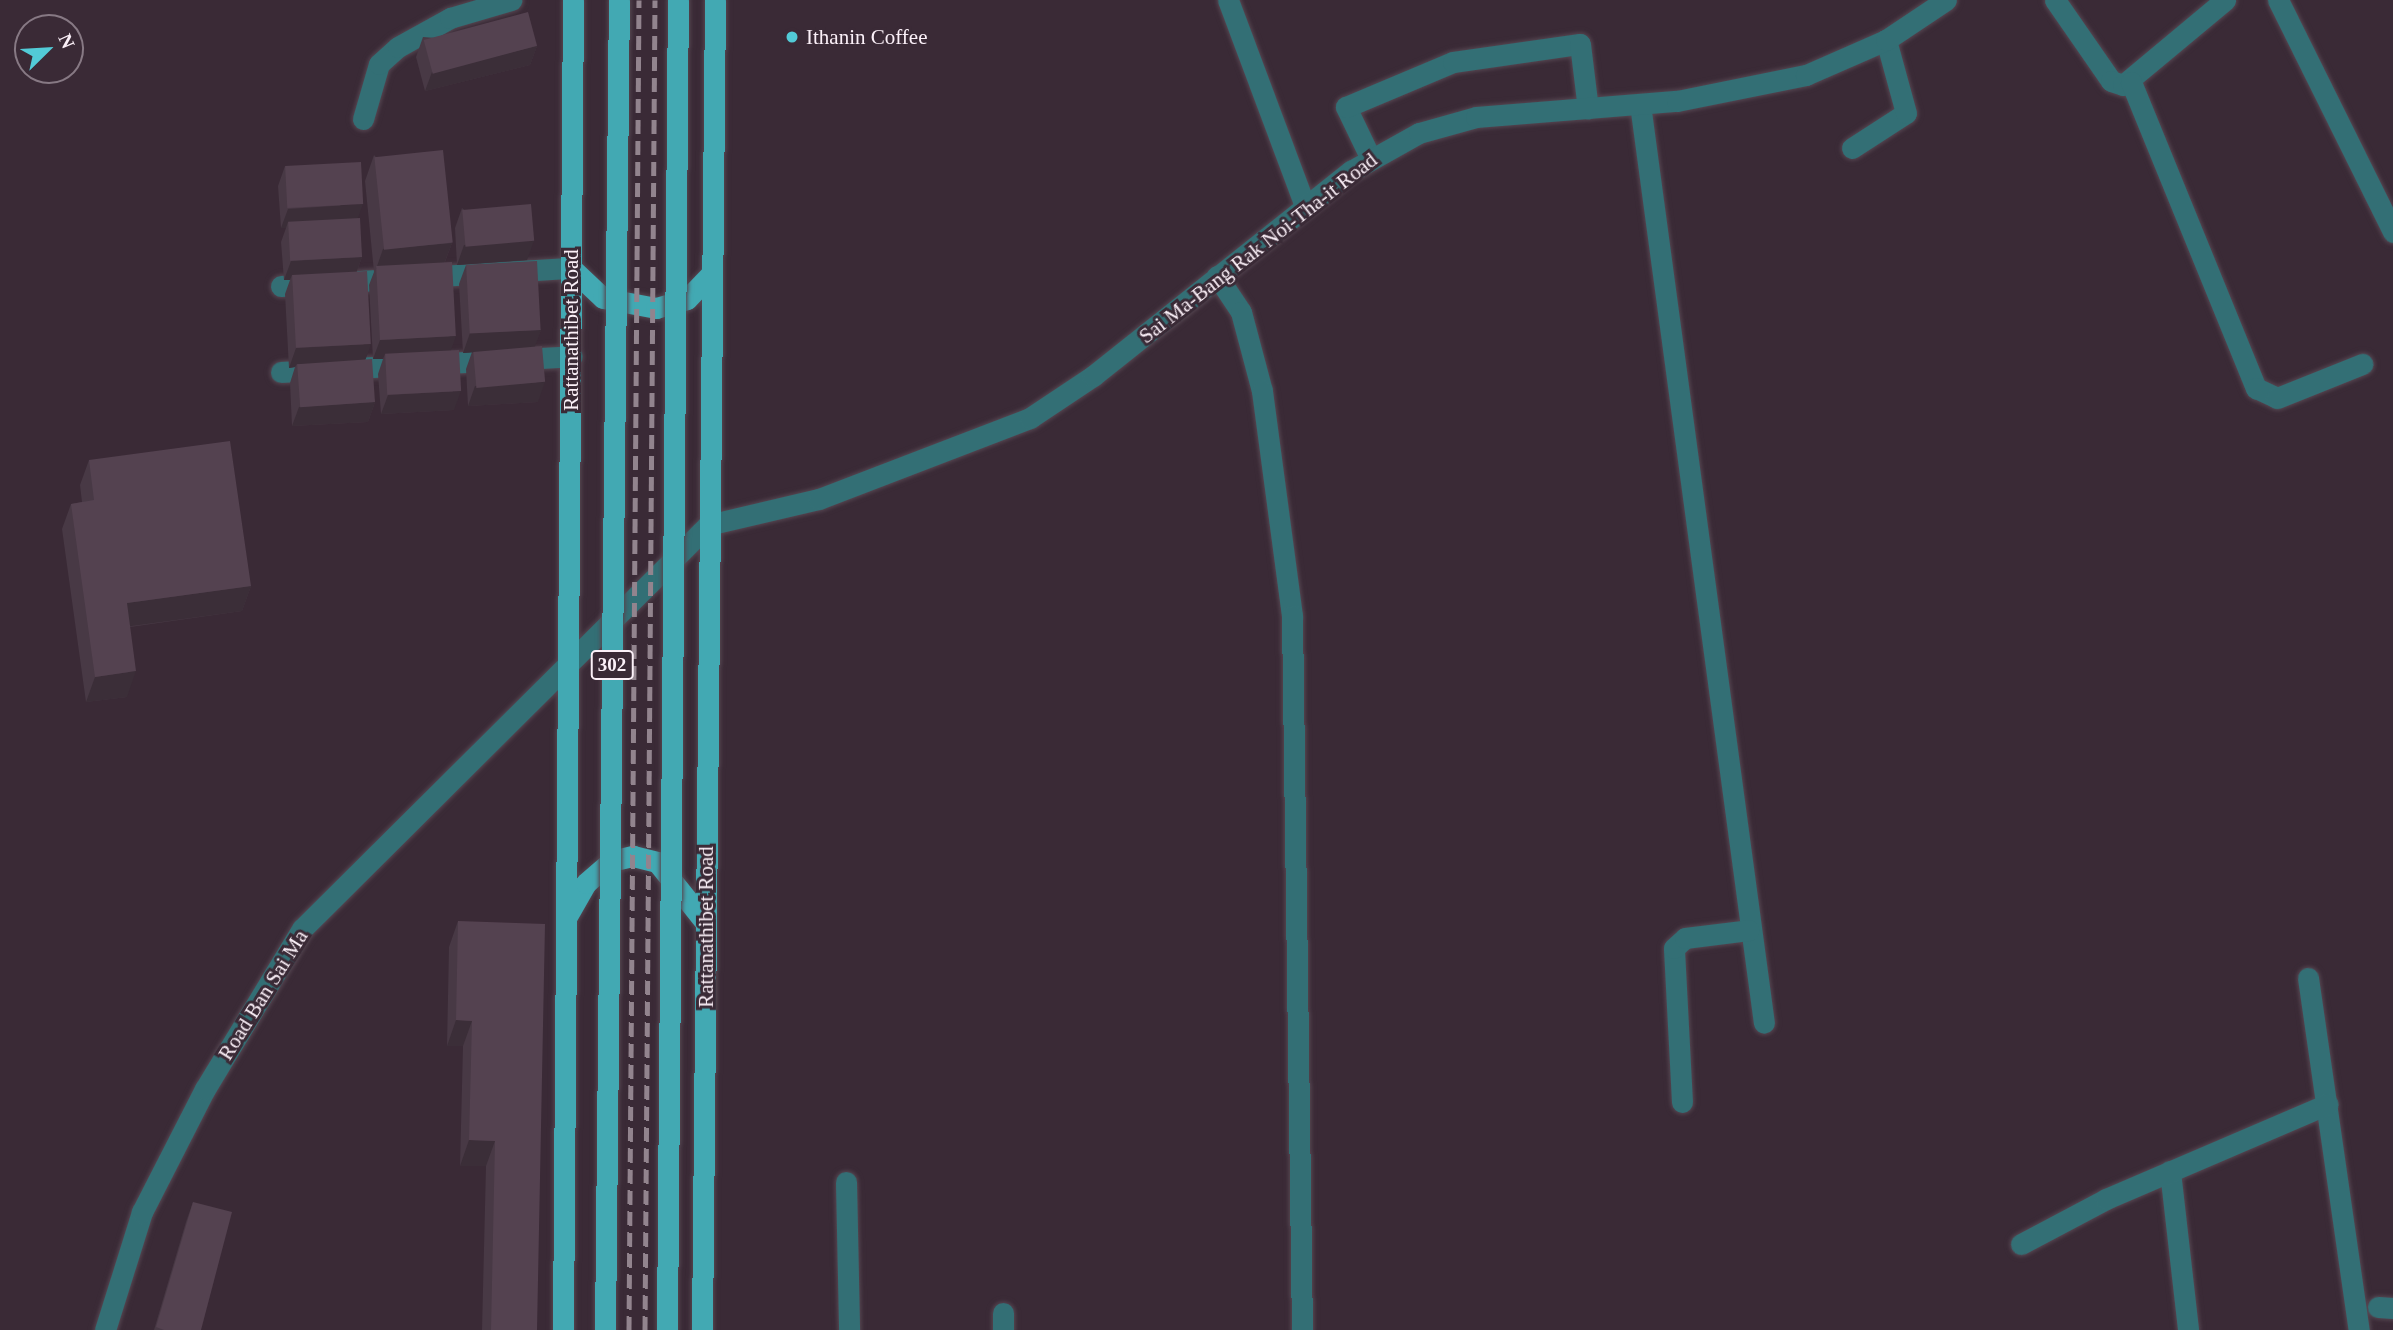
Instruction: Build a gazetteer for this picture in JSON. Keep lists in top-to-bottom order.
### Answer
{
  "streets": {
    "main road": ["Rattanathibet Road", "302"],
    "street": ["Sai Ma-Bang Rak Noi-Tha-it Road", "Road Ban Sai Ma"]
  },
  "crossings": [
    ["Sai Ma-Bang Rak Noi-Tha-it Road", "Rattanathibet Road"],
    ["Sai Ma-Bang Rak Noi-Tha-it Road", "302"],
    ["Rattanathibet Road", "302"],
    ["Rattanathibet Road", "Road Ban Sai Ma"],
    ["302", "Road Ban Sai Ma"]
  ],
  "places": ["Ithanin Coffee"],
  "north": "top right"
}
